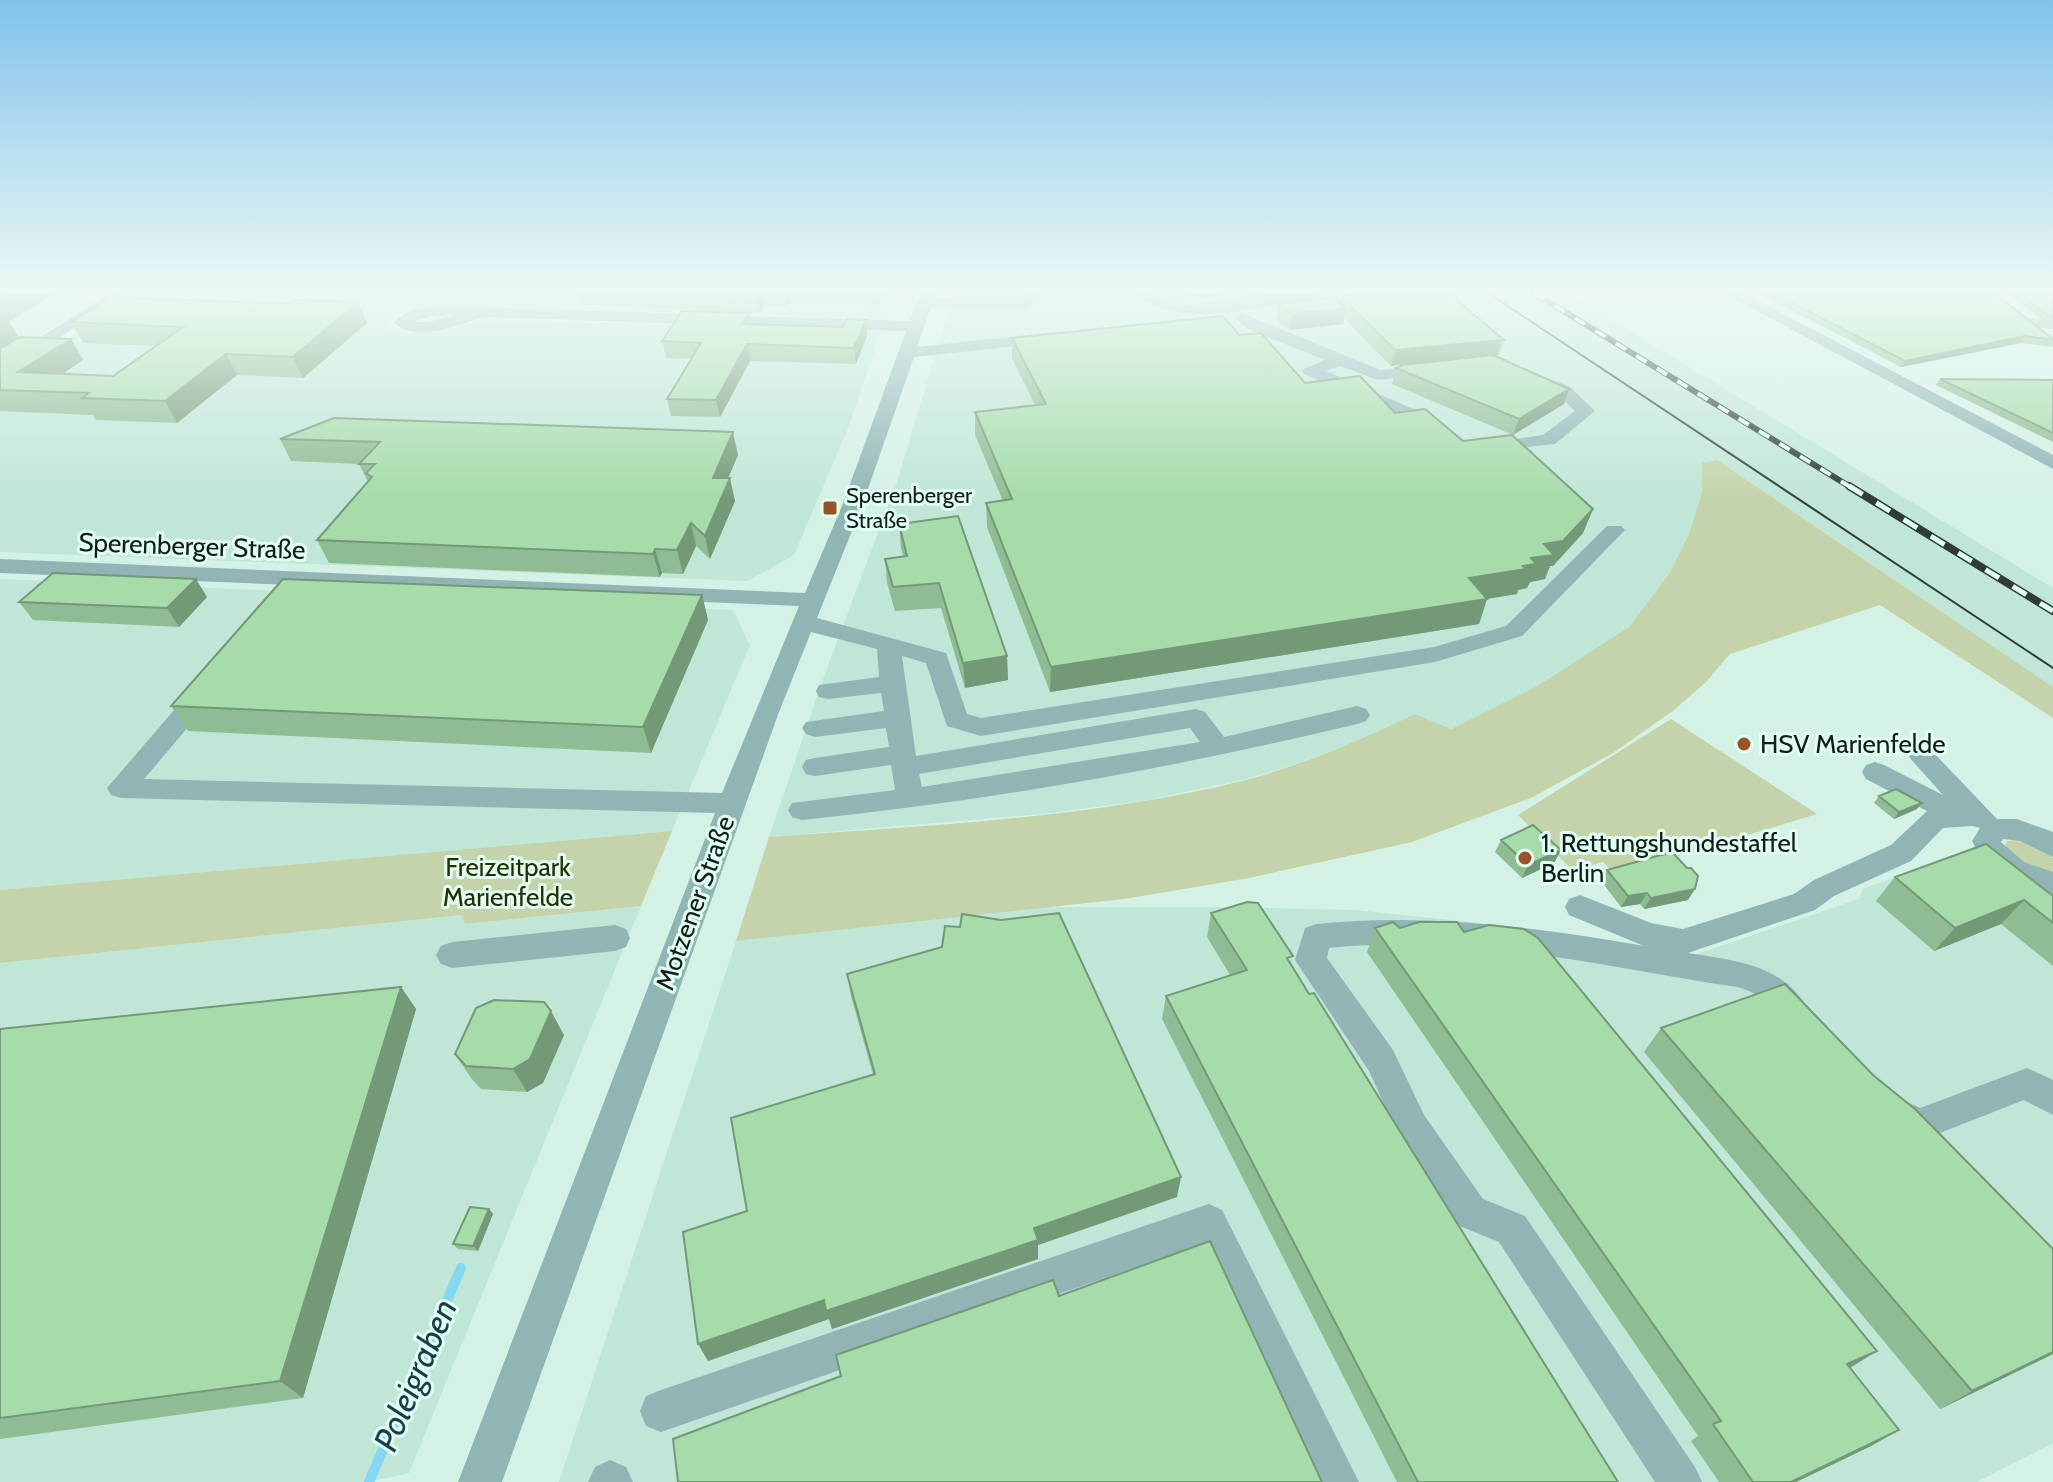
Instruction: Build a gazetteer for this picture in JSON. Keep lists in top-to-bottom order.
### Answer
{
  "streets": {
    "street": ["Sperenberger Straße", "Motzener Straße"]
  },
  "crossings": [
    ["Sperenberger Straße", "Motzener Straße"]
  ],
  "water": ["Poleigraben"],
  "parks": ["Freizeitpark Marienfelde"],
  "places": {
    "transit": ["Sperenberger Straße"],
    "other": ["HSV Marienfelde", "1. Rettungshundestaffel Berlin"]
  }
}
